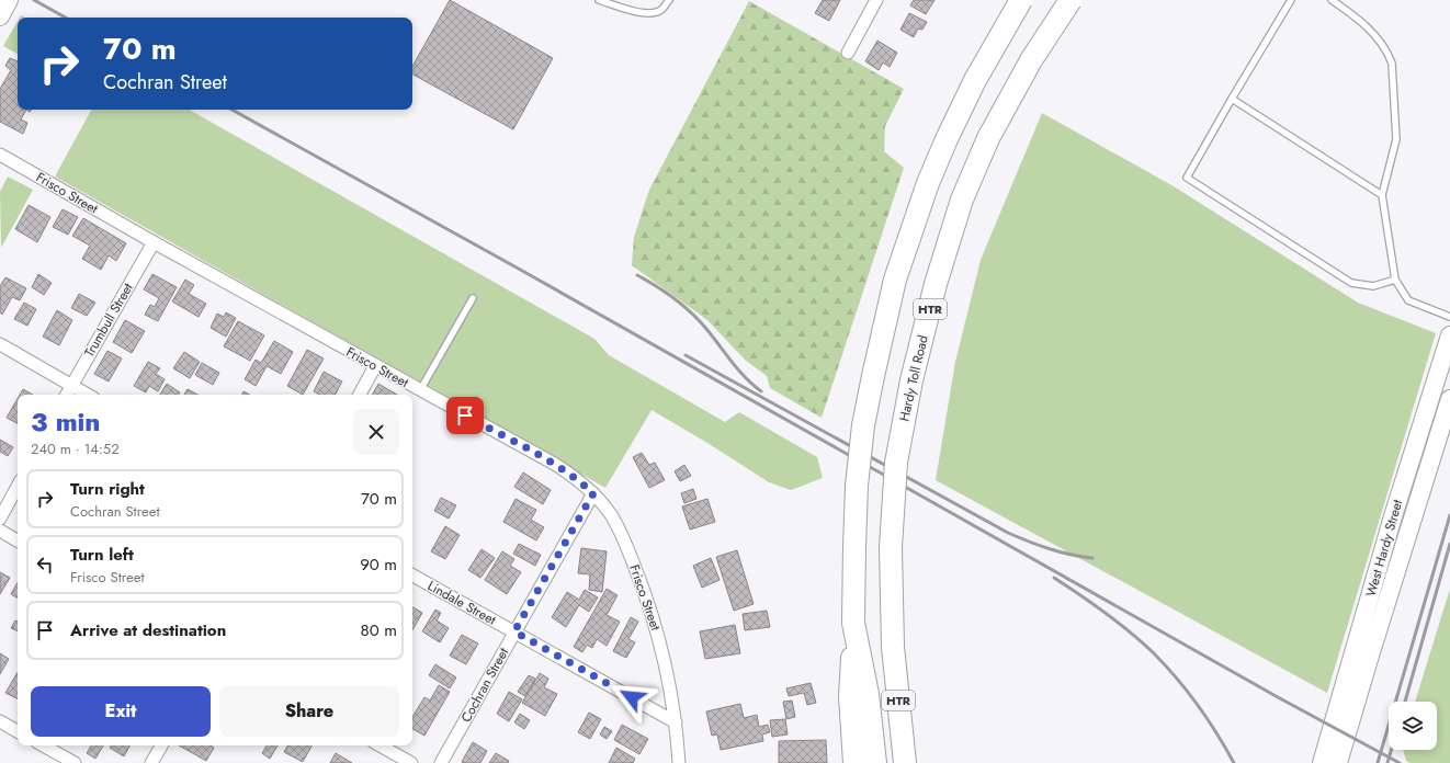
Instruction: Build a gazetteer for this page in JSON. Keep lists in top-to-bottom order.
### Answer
{
  "streets": {
    "highway": ["HTR", "Hardy Toll Road"],
    "main road": ["West Hardy Street"],
    "street": [
      "Frisco Street",
      "Trumbull Street",
      "Lindale Street",
      "Cochran Street"
    ]
  },
  "crossings": [
    ["Frisco Street", "Trumbull Street"],
    ["Frisco Street", "Lindale Street"],
    ["Frisco Street", "Cochran Street"],
    ["Lindale Street", "Cochran Street"]
  ],
  "page": {
    "turn": ["70 m", "Cochran Street"],
    "heading": ["3 min", "240 m · 14:52"],
    "list": [
      {
        "name": "Turn right",
        "note": "Cochran Street",
        "value": "70 m"
      },
      {
        "name": "Turn left",
        "note": "Frisco Street",
        "value": "90 m"
      },
      {
        "name": "Arrive at destination",
        "value": "80 m"
      }
    ],
    "buttons": ["Exit", "Share"]
  }
}
